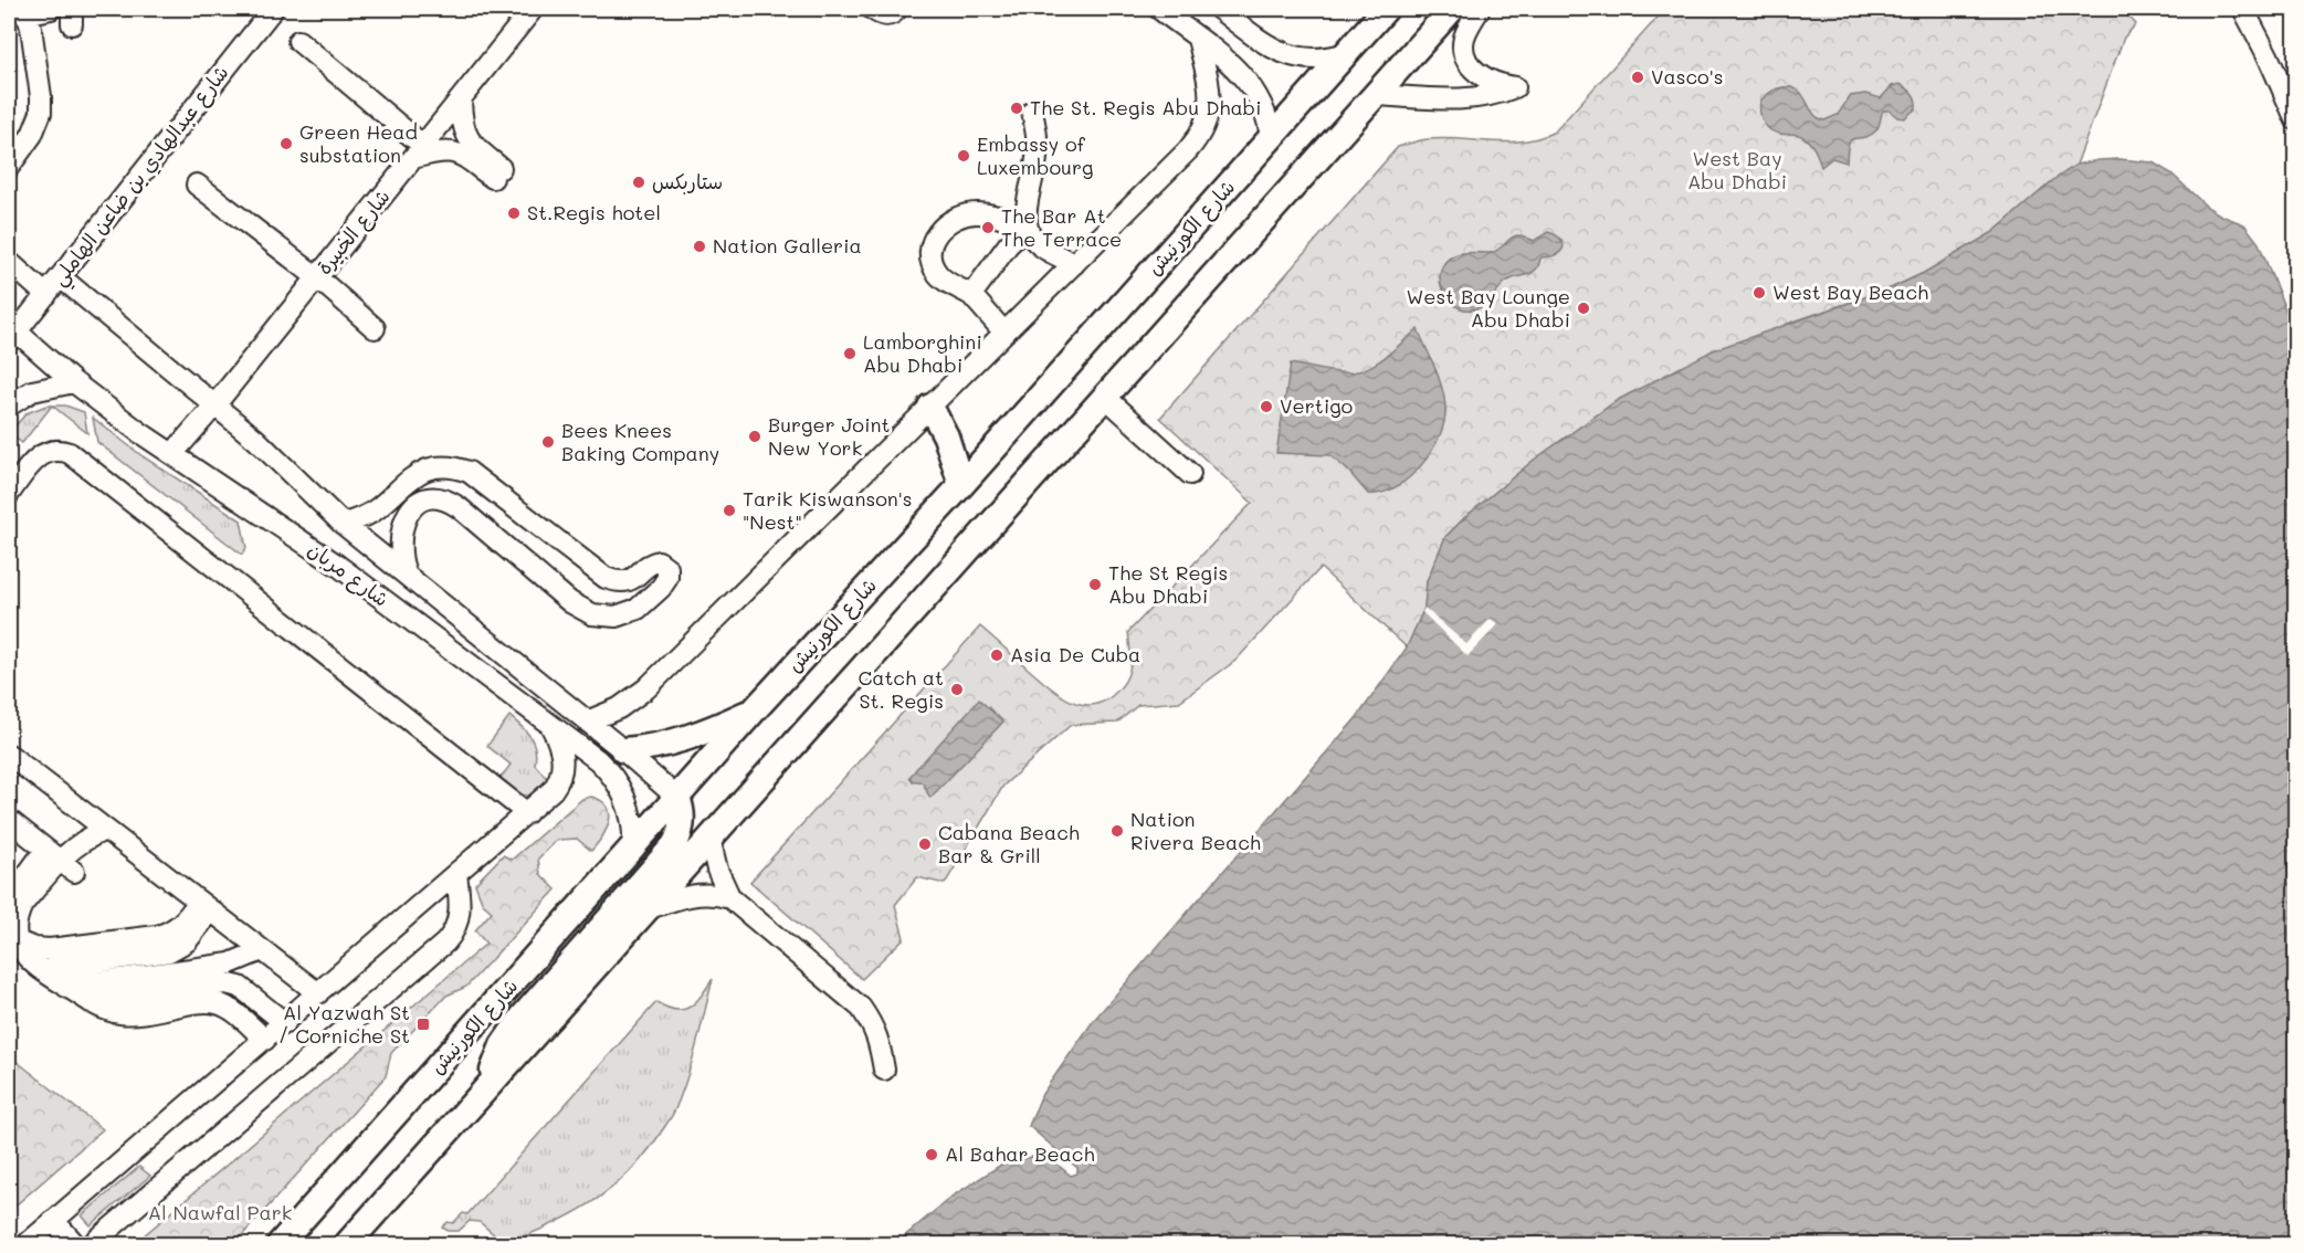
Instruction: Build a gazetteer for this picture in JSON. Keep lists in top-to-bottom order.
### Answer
{
  "streets": {
    "main road": ["شارع الكورنيش"],
    "street": ["شارع عبدالهادي بن ضاعن الهاملي", "شارع الخبيرة", "شارع مربان"]
  },
  "crossings": [
    ["شارع عبدالهادي بن ضاعن الهاملي", "شارع مربان"],
    ["شارع الكورنيش", "شارع مربان"],
    ["شارع الخبيرة", "شارع مربان"]
  ],
  "parks": ["West Bay Abu Dhabi", "Al Nawfal Park"],
  "places": {
    "other": [
      "Vasco's",
      "The St. Regis Abu Dhabi",
      "Green Head substation",
      "Embassy of Luxembourg",
      "ستاربكس",
      "St.Regis hotel",
      "The Bar At The Terrace",
      "Nation Galleria",
      "West Bay Beach",
      "West Bay Lounge Abu Dhabi",
      "Lamborghini Abu Dhabi",
      "Vertigo",
      "Burger Joint New York",
      "Bees Knees Baking Company",
      "Tarik Kiswanson's \"Nest\"",
      "The St Regis Abu Dhabi",
      "Asia De Cuba",
      "Catch at St. Regis",
      "Nation Rivera Beach",
      "Cabana Beach Bar & Grill",
      "Al Bahar Beach"
    ],
    "transit": ["Al Yazwah St / Corniche St"]
  }
}
